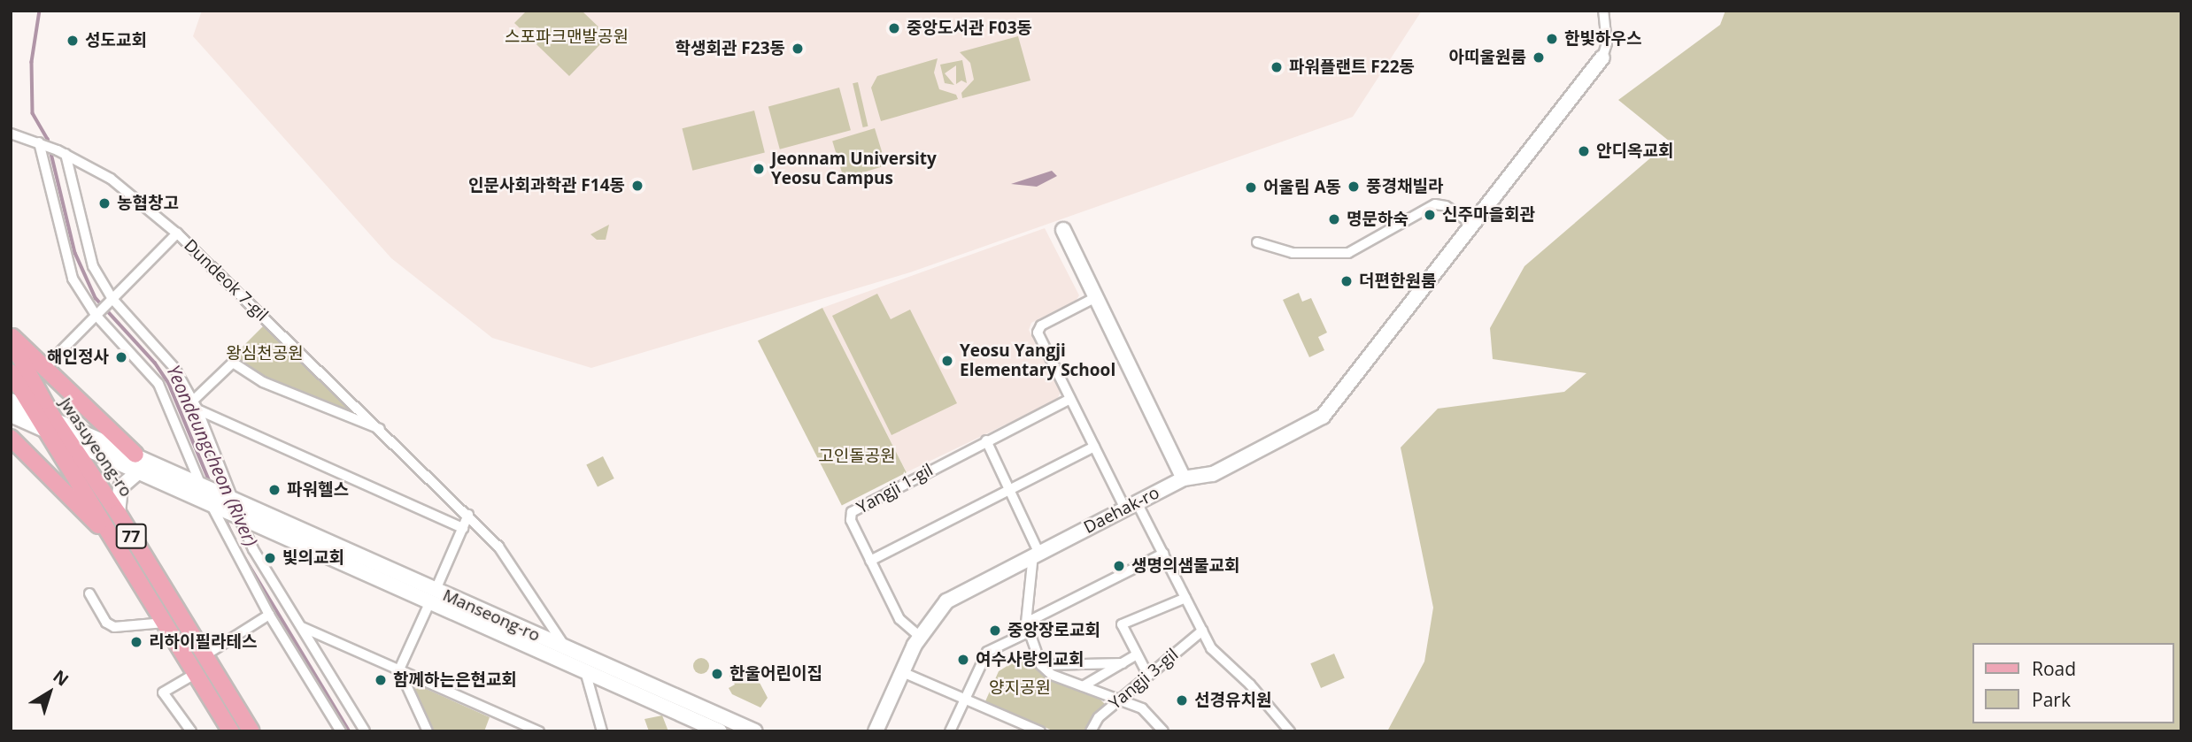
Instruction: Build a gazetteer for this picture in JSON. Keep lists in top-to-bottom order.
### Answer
{
  "streets": {
    "main road": ["Jwasuyeong-ro", "77"],
    "street": [
      "Dundeok 7-gil",
      "Yangji 1-gil",
      "Daehak-ro",
      "Manseong-ro",
      "Yangji 3-gil"
    ]
  },
  "crossings": [
    ["Dundeok 7-gil", "Manseong-ro"],
    ["Yangji 1-gil", "Daehak-ro"]
  ],
  "water": ["Yeondeungcheon (River)"],
  "parks": [
    "스포파크맨발공원",
    "왕심천공원",
    "고인돌공원",
    "양지공원"
  ],
  "places": [
    "중앙도서관 F03동",
    "한빛하우스",
    "성도교회",
    "학생회관 F23동",
    "아띠울원룸",
    "파워플랜트 F22동",
    "안디옥교회",
    "Jeonnam University Yeosu Campus",
    "인문사회과학관 F14동",
    "풍경채빌라",
    "어울림 A동",
    "농협창고",
    "신주마을회관",
    "명문하숙",
    "더편한원룸",
    "해인정사",
    "Yeosu Yangji Elementary School",
    "파워헬스",
    "빛의교회",
    "생명의샘물교회",
    "중앙장로교회",
    "리하이필라테스",
    "여수사랑의교회",
    "한울어린이집",
    "함께하는은현교회",
    "선경유치원"
  ],
  "legend": ["Road", "Park"],
  "north": "top right"
}
